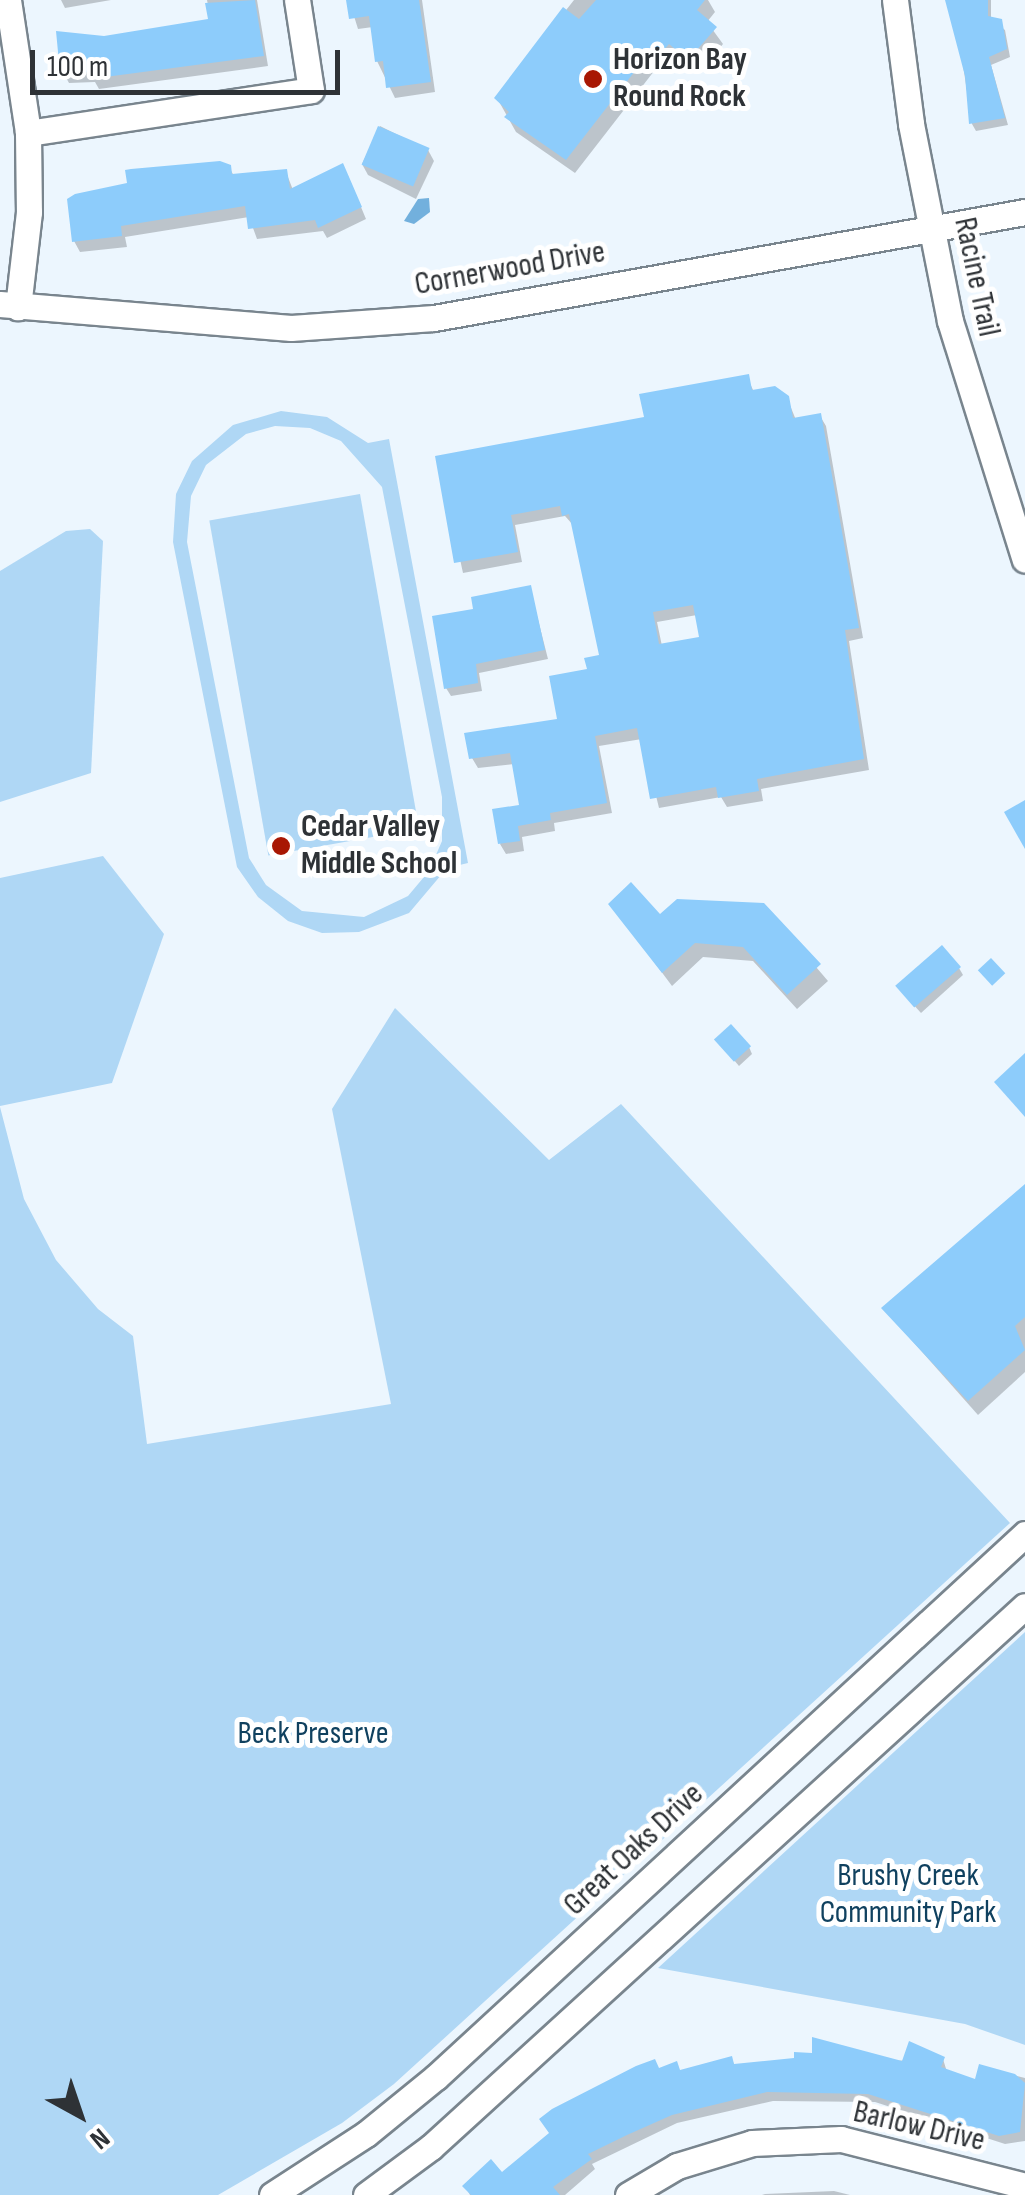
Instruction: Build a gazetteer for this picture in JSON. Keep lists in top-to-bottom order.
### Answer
{
  "streets": {
    "street": [
      "Cornerwood Drive",
      "Racine Trail",
      "Great Oaks Drive",
      "Barlow Drive"
    ]
  },
  "crossings": [
    ["Cornerwood Drive", "Racine Trail"]
  ],
  "parks": ["Beck Preserve", "Brushy Creek Community Park"],
  "places": ["Horizon Bay Round Rock", "Cedar Valley Middle School"],
  "scale_bar": "100 m",
  "north": "bottom right"
}
